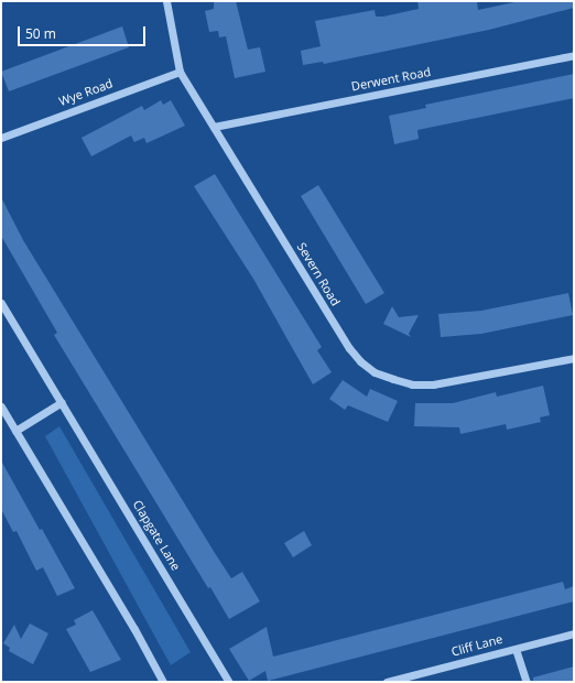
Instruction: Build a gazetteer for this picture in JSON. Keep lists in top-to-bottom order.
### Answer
{
  "streets": {
    "street": [
      "Derwent Road",
      "Wye Road",
      "Severn Road",
      "Clapgate Lane",
      "Cliff Lane"
    ]
  },
  "crossings": [
    ["Derwent Road", "Severn Road"],
    ["Wye Road", "Severn Road"]
  ],
  "scale_bar": "50 m"
}
